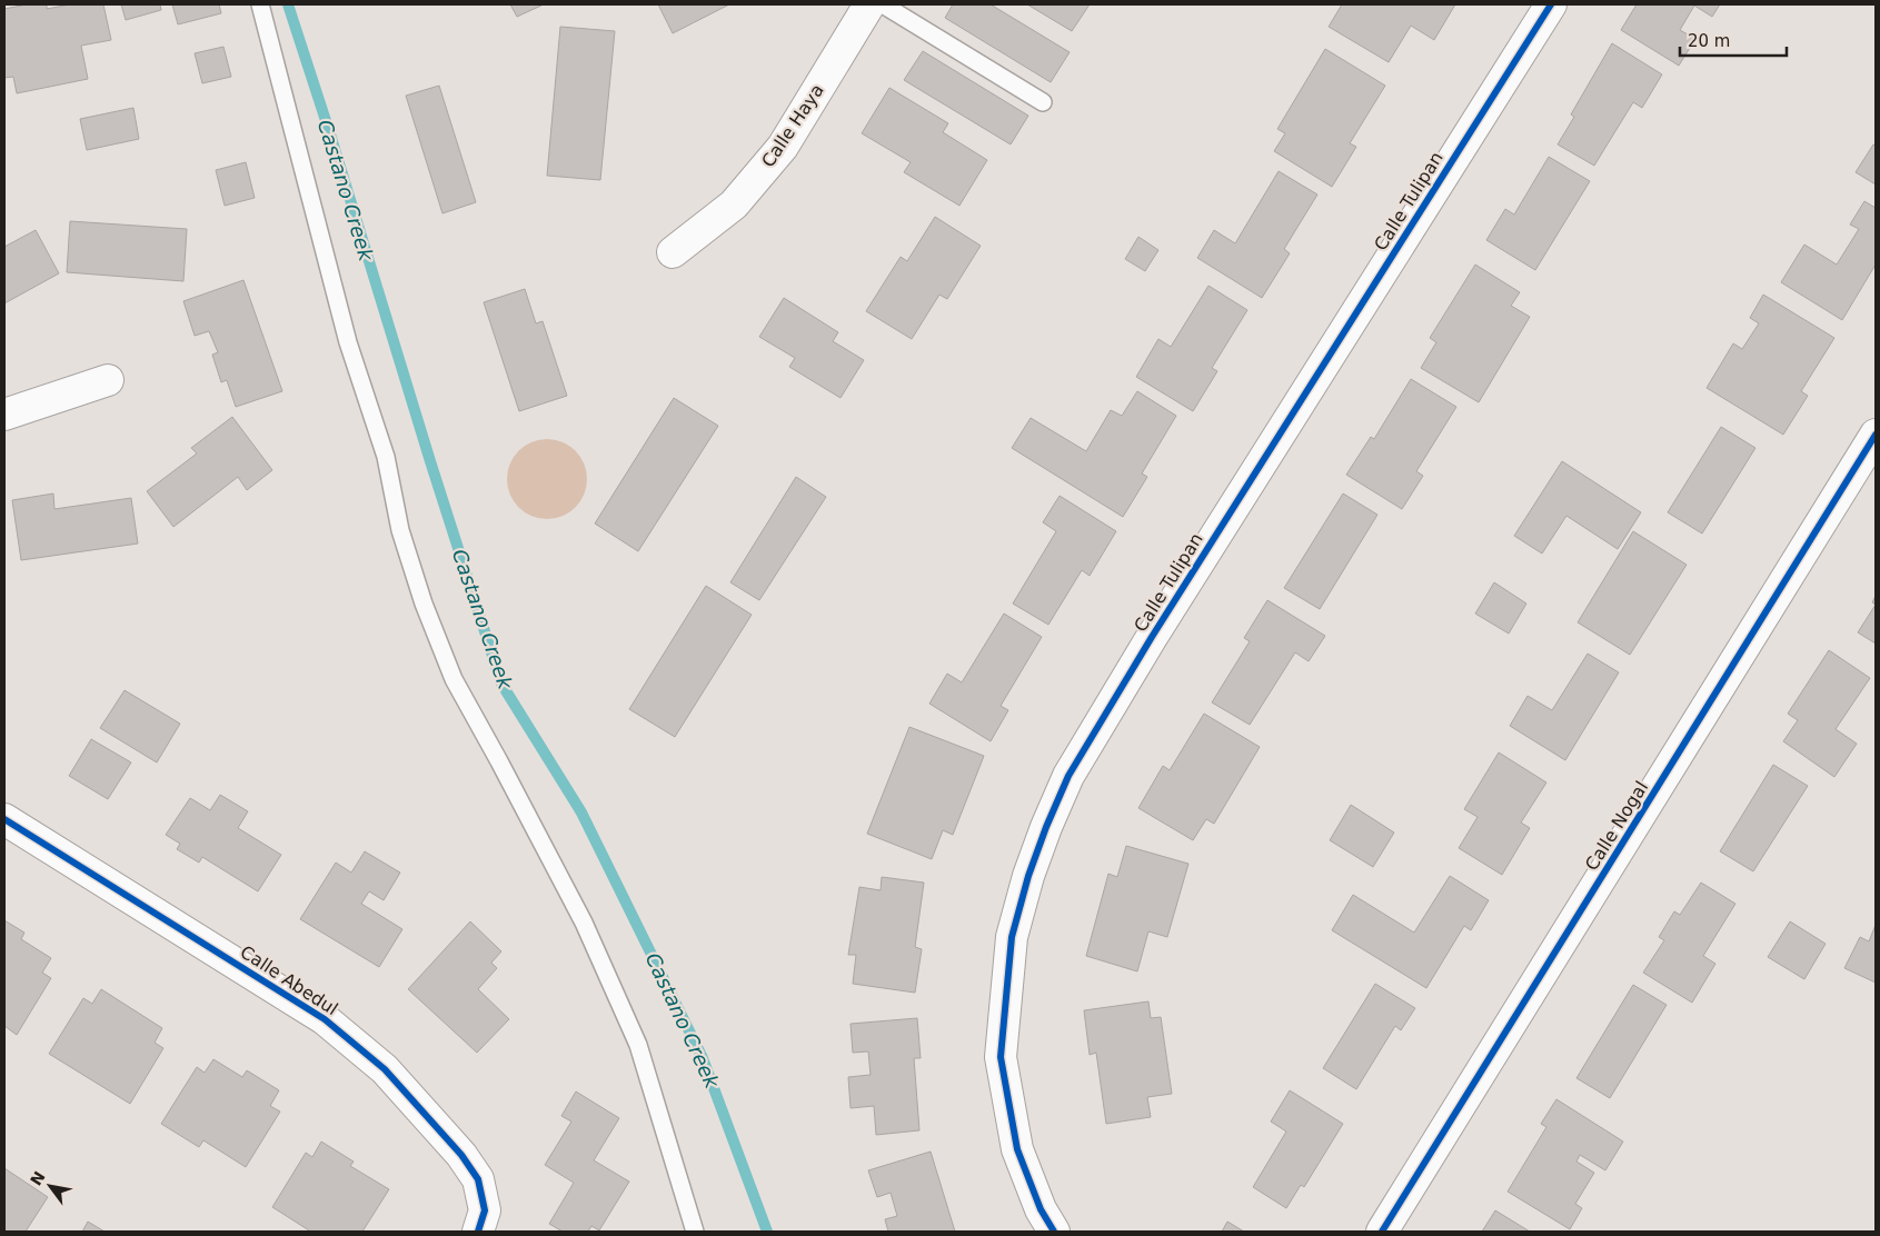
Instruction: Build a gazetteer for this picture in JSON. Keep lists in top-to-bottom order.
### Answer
{
  "streets": {
    "street": [
      "Calle Haya",
      "Calle Tulipan",
      "Calle Nogal",
      "Calle Abedul"
    ]
  },
  "water": ["Castano Creek"],
  "scale_bar": "20 m",
  "north": "top left"
}
